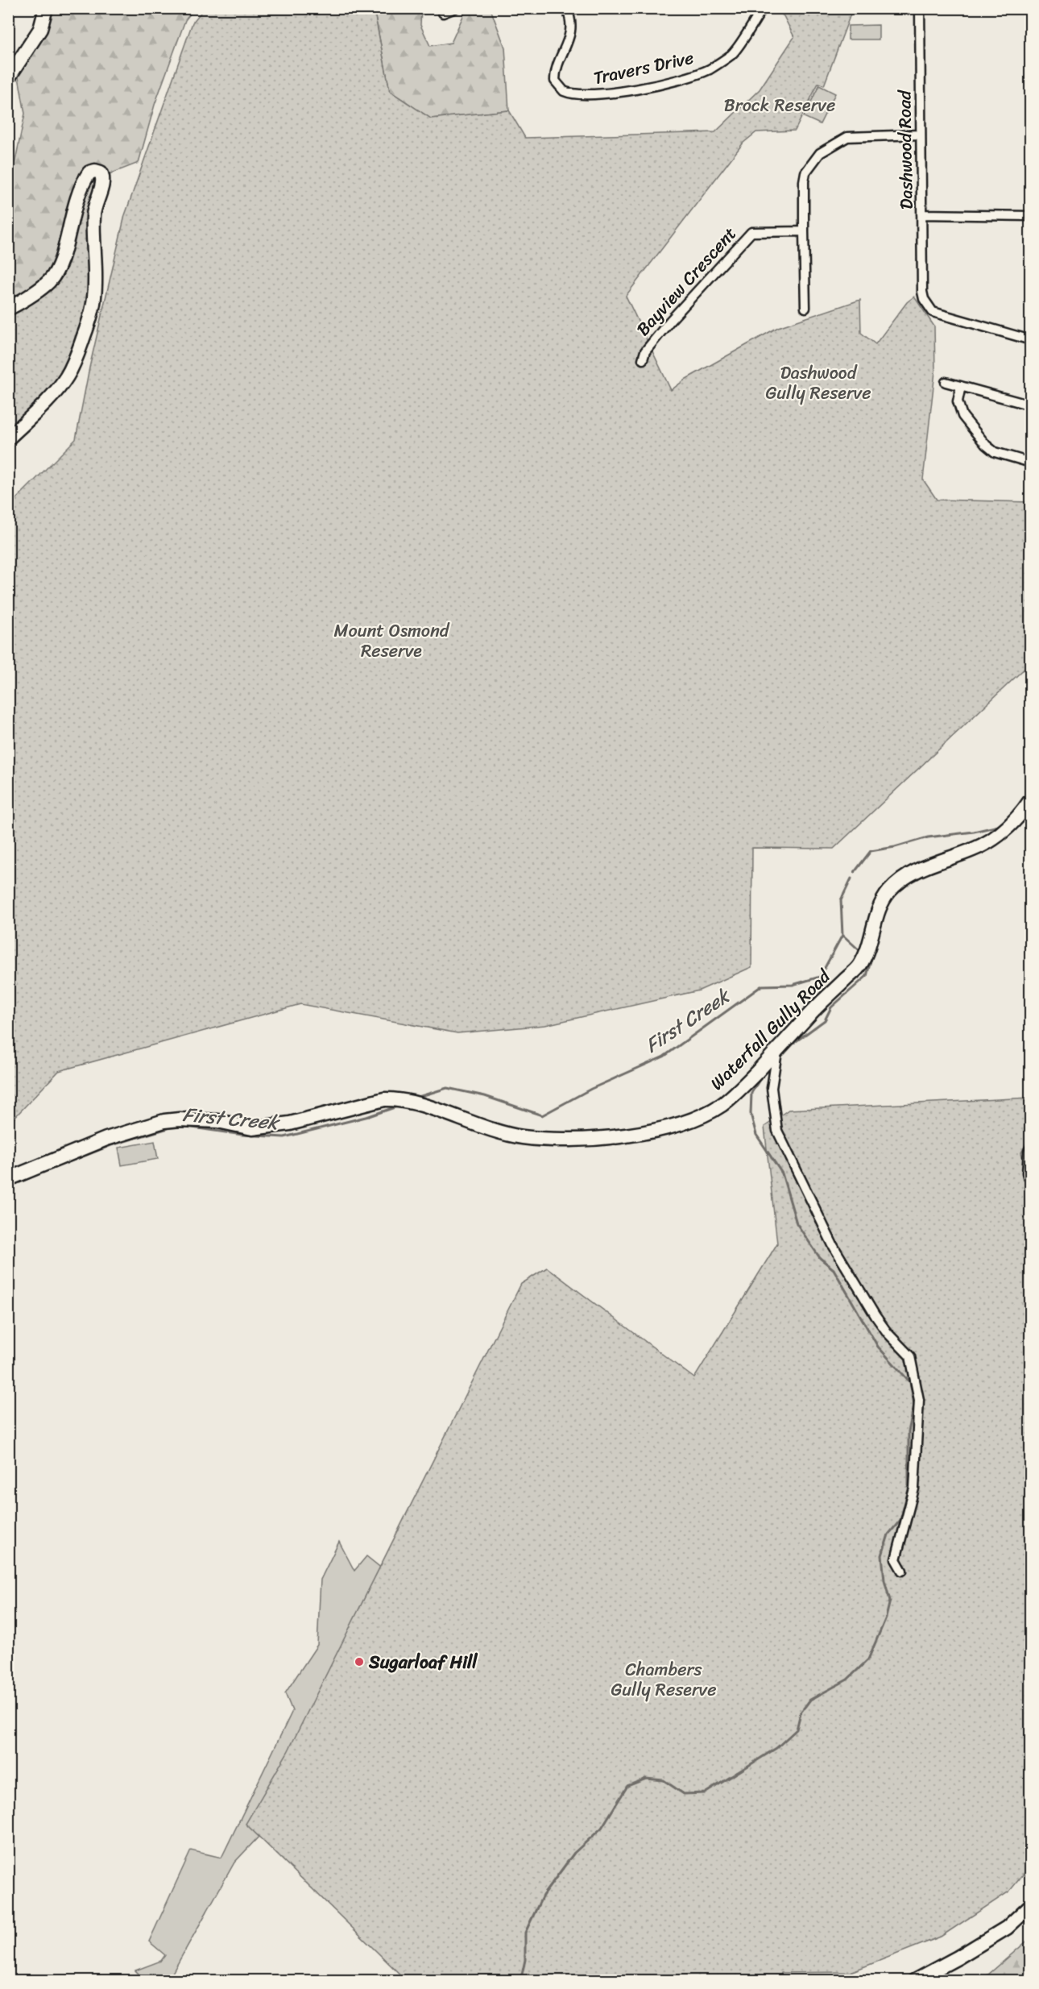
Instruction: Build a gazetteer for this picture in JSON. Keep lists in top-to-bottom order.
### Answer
{
  "streets": {
    "street": [
      "Travers Drive",
      "Dashwood Road",
      "Bayview Crescent",
      "Waterfall Gully Road"
    ]
  },
  "water": ["First Creek"],
  "parks": [
    "Brock Reserve",
    "Dashwood Gully Reserve",
    "Mount Osmond Reserve",
    "Chambers Gully Reserve"
  ],
  "places": ["Sugarloaf Hill"]
}
